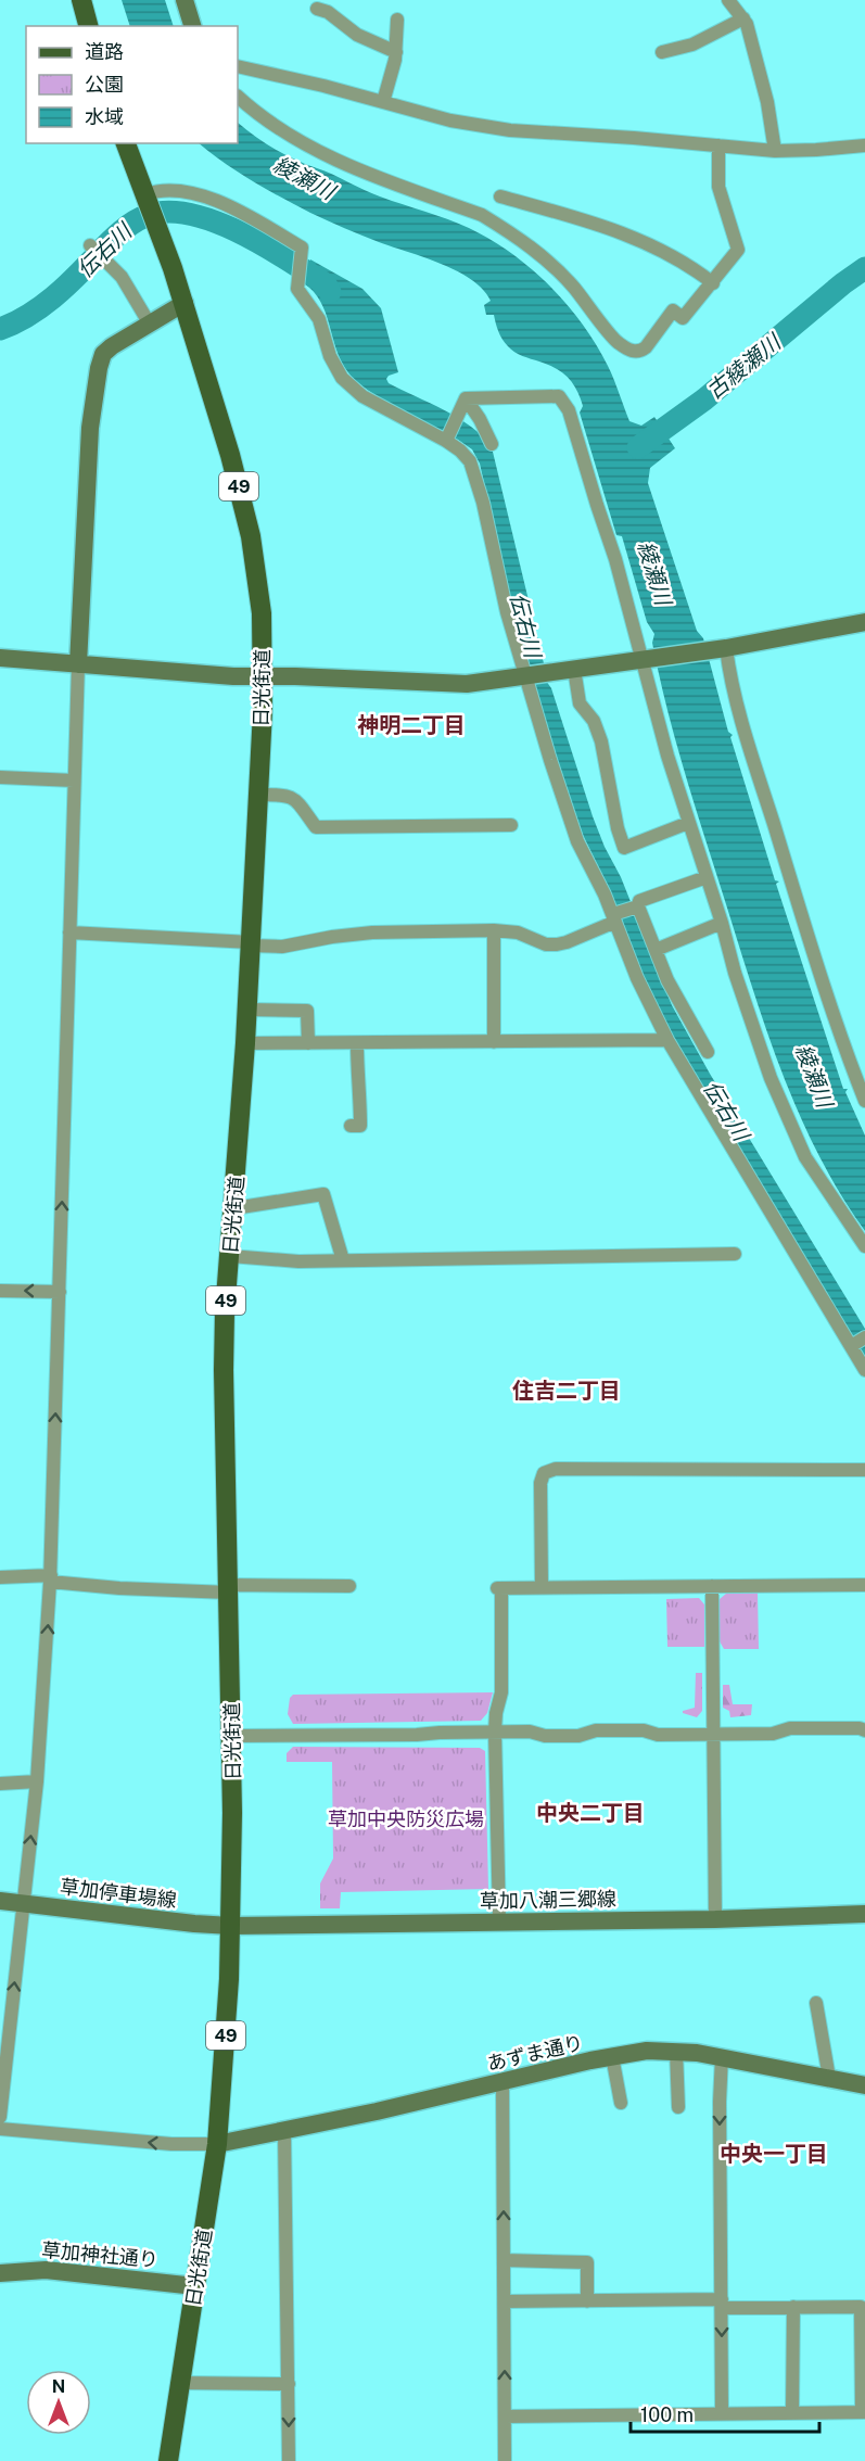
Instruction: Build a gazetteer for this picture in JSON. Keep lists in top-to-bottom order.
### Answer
{
  "streets": {
    "main road": ["49", "日光街道"],
    "street": [
      "草加停車場線",
      "草加八潮三郷線",
      "あずま通り",
      "草加神社通り"
    ]
  },
  "crossings": [
    ["日光街道", "草加停車場線"],
    ["日光街道", "草加八潮三郷線"],
    ["日光街道", "あずま通り"],
    ["日光街道", "草加神社通り"],
    ["草加停車場線", "草加八潮三郷線"]
  ],
  "districts": [
    "神明二丁目",
    "住吉二丁目",
    "中央二丁目",
    "中央一丁目"
  ],
  "water": ["綾瀬川", "伝右川", "古綾瀬川"],
  "parks": ["草加中央防災広場"],
  "legend": ["道路", "公園", "水域"],
  "scale_bar": "100 m",
  "north": "top"
}
